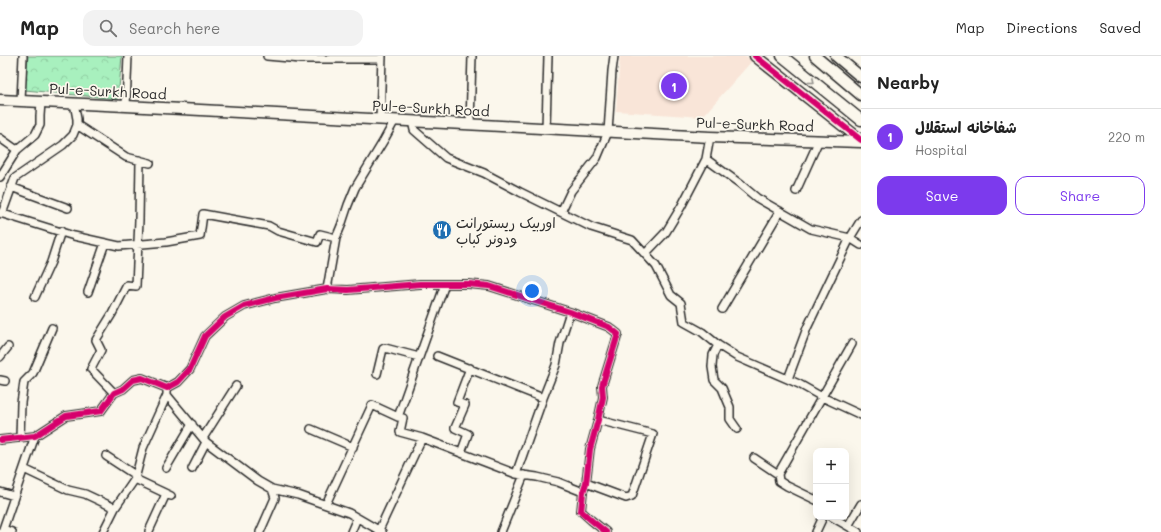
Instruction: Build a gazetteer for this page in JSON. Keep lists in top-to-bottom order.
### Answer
{
  "streets": {
    "street": ["Pul-e-Surkh Road"]
  },
  "places": {
    "restaurant": ["اوربیک ریستورانت ودونر کباب"]
  },
  "page": {
    "header": "Map",
    "search": "Search here",
    "nav": ["Map", "Directions", "Saved"],
    "heading": "Nearby",
    "pins": "1",
    "list": [
      {
        "mark": "1",
        "name": "شفاخانه استقلال",
        "note": "Hospital",
        "value": "220 m"
      }
    ],
    "buttons": ["Save", "Share"],
    "map_buttons": ["+", "−"]
  }
}
